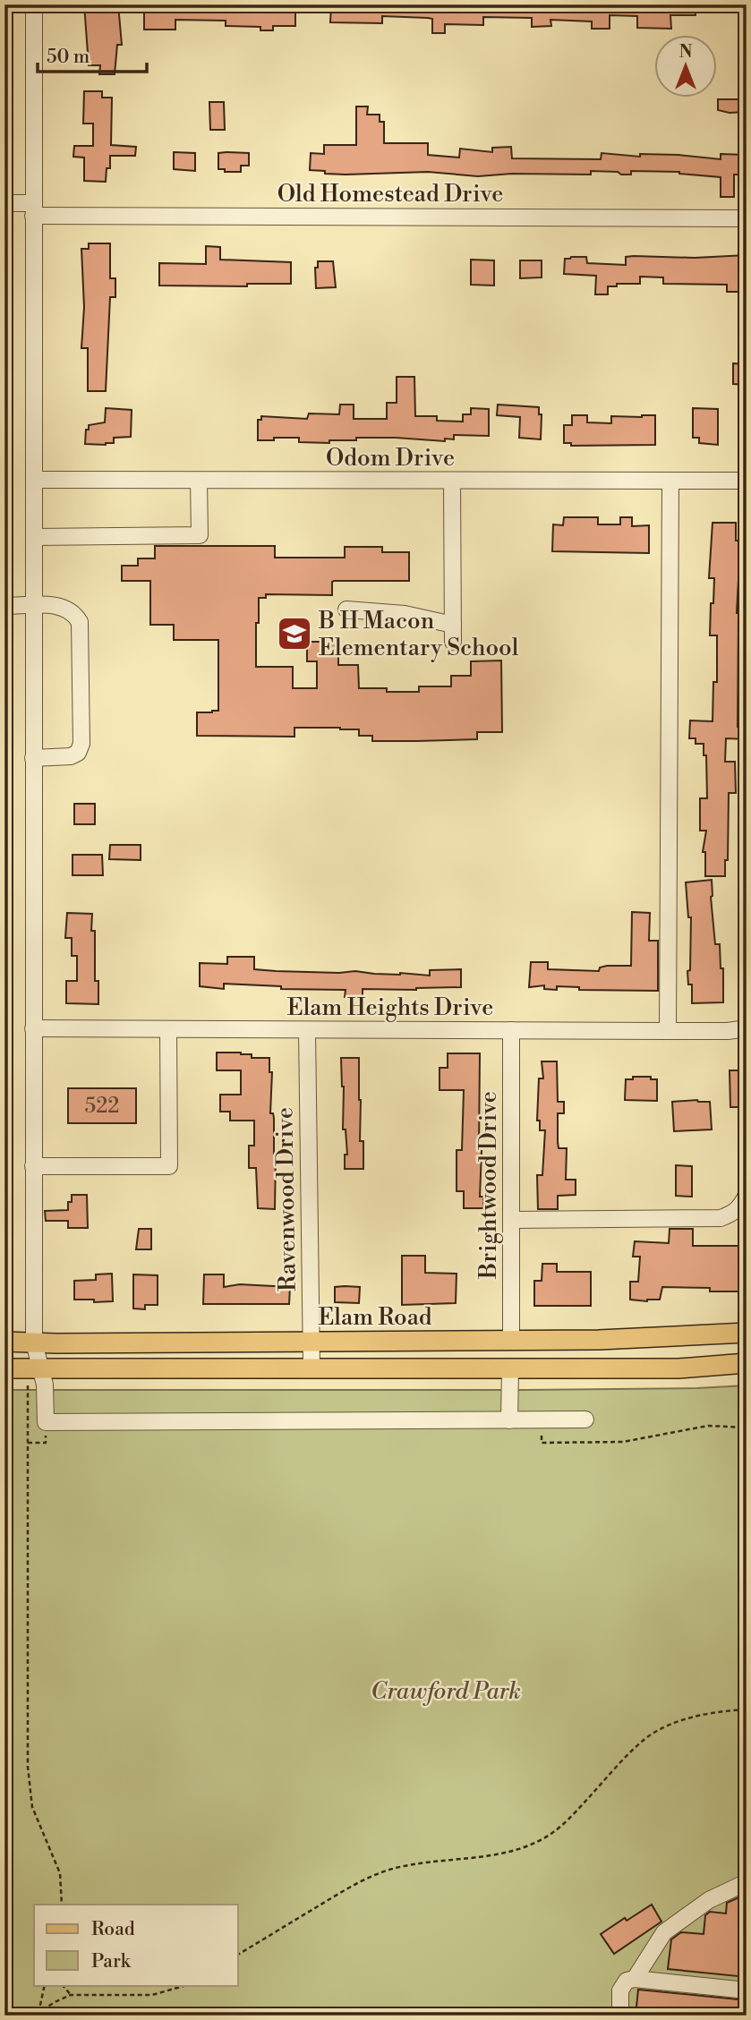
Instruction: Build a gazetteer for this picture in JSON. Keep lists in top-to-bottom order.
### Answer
{
  "streets": {
    "main road": ["Elam Road"],
    "street": [
      "Old Homestead Drive",
      "Odom Drive",
      "Elam Heights Drive",
      "Brightwood Drive",
      "Ravenwood Drive"
    ]
  },
  "crossings": [
    ["Elam Heights Drive", "Brightwood Drive"],
    ["Elam Heights Drive", "Ravenwood Drive"],
    ["Brightwood Drive", "Elam Road"],
    ["Ravenwood Drive", "Elam Road"]
  ],
  "parks": ["Crawford Park"],
  "places": {
    "school or university": ["B H Macon Elementary School"]
  },
  "house_numbers": ["522"],
  "legend": ["Road", "Park"],
  "scale_bar": "50 m",
  "north": "top"
}
